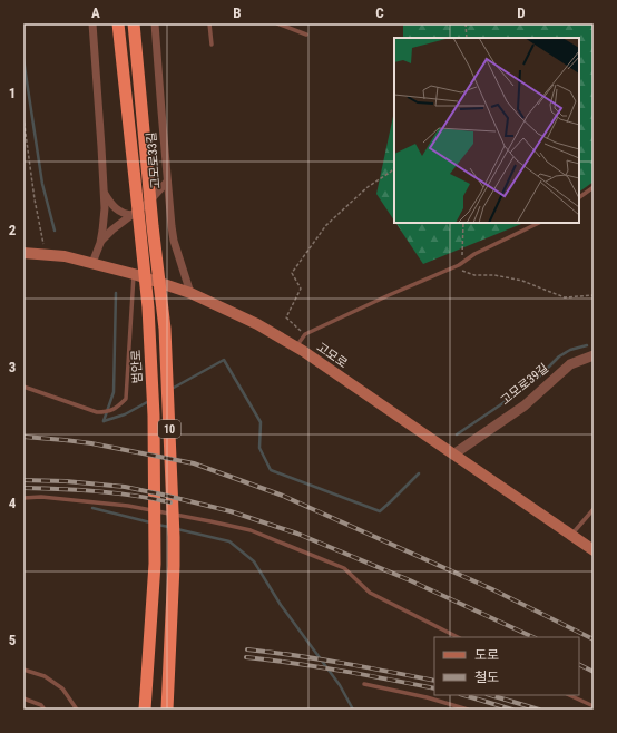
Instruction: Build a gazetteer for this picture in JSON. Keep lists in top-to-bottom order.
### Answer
{
  "streets": {
    "highway": ["범안로", "10"],
    "main road": ["고모로"],
    "street": ["고모로33길", "고모로39길"]
  },
  "crossings": [
    ["고모로33길", "고모로"],
    ["고모로", "고모로39길"]
  ],
  "legend": ["도로", "철도"],
  "grid": {
    "columns": [
      "A",
      "B",
      "C",
      "D"
    ],
    "rows": [
      "1",
      "2",
      "3",
      "4",
      "5"
    ]
  }
}
